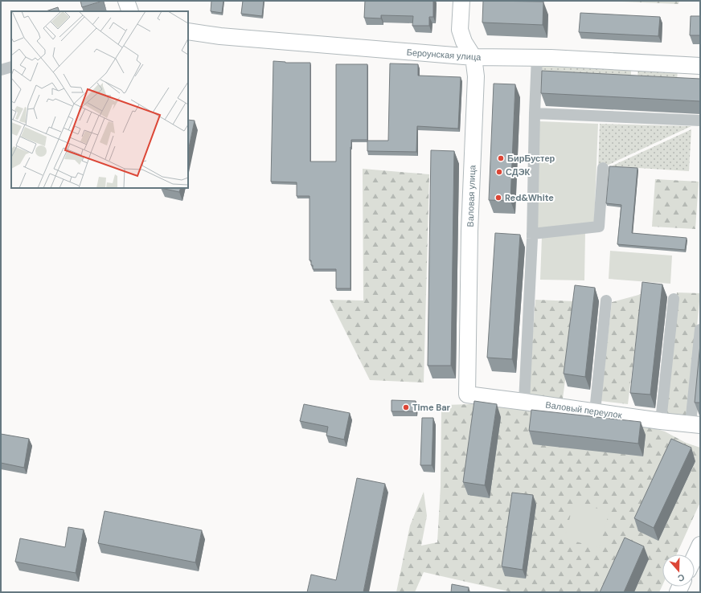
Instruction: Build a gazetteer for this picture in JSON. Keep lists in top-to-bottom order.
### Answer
{
  "streets": {
    "street": ["Бероунская улица", "Валовая улица", "Валовый переулок"]
  },
  "crossings": [
    ["Бероунская улица", "Валовая улица"],
    ["Валовая улица", "Валовый переулок"]
  ],
  "places": [
    "БирБустер",
    "СДЭК",
    "Red&White",
    "Time Bar"
  ],
  "north": "bottom"
}
